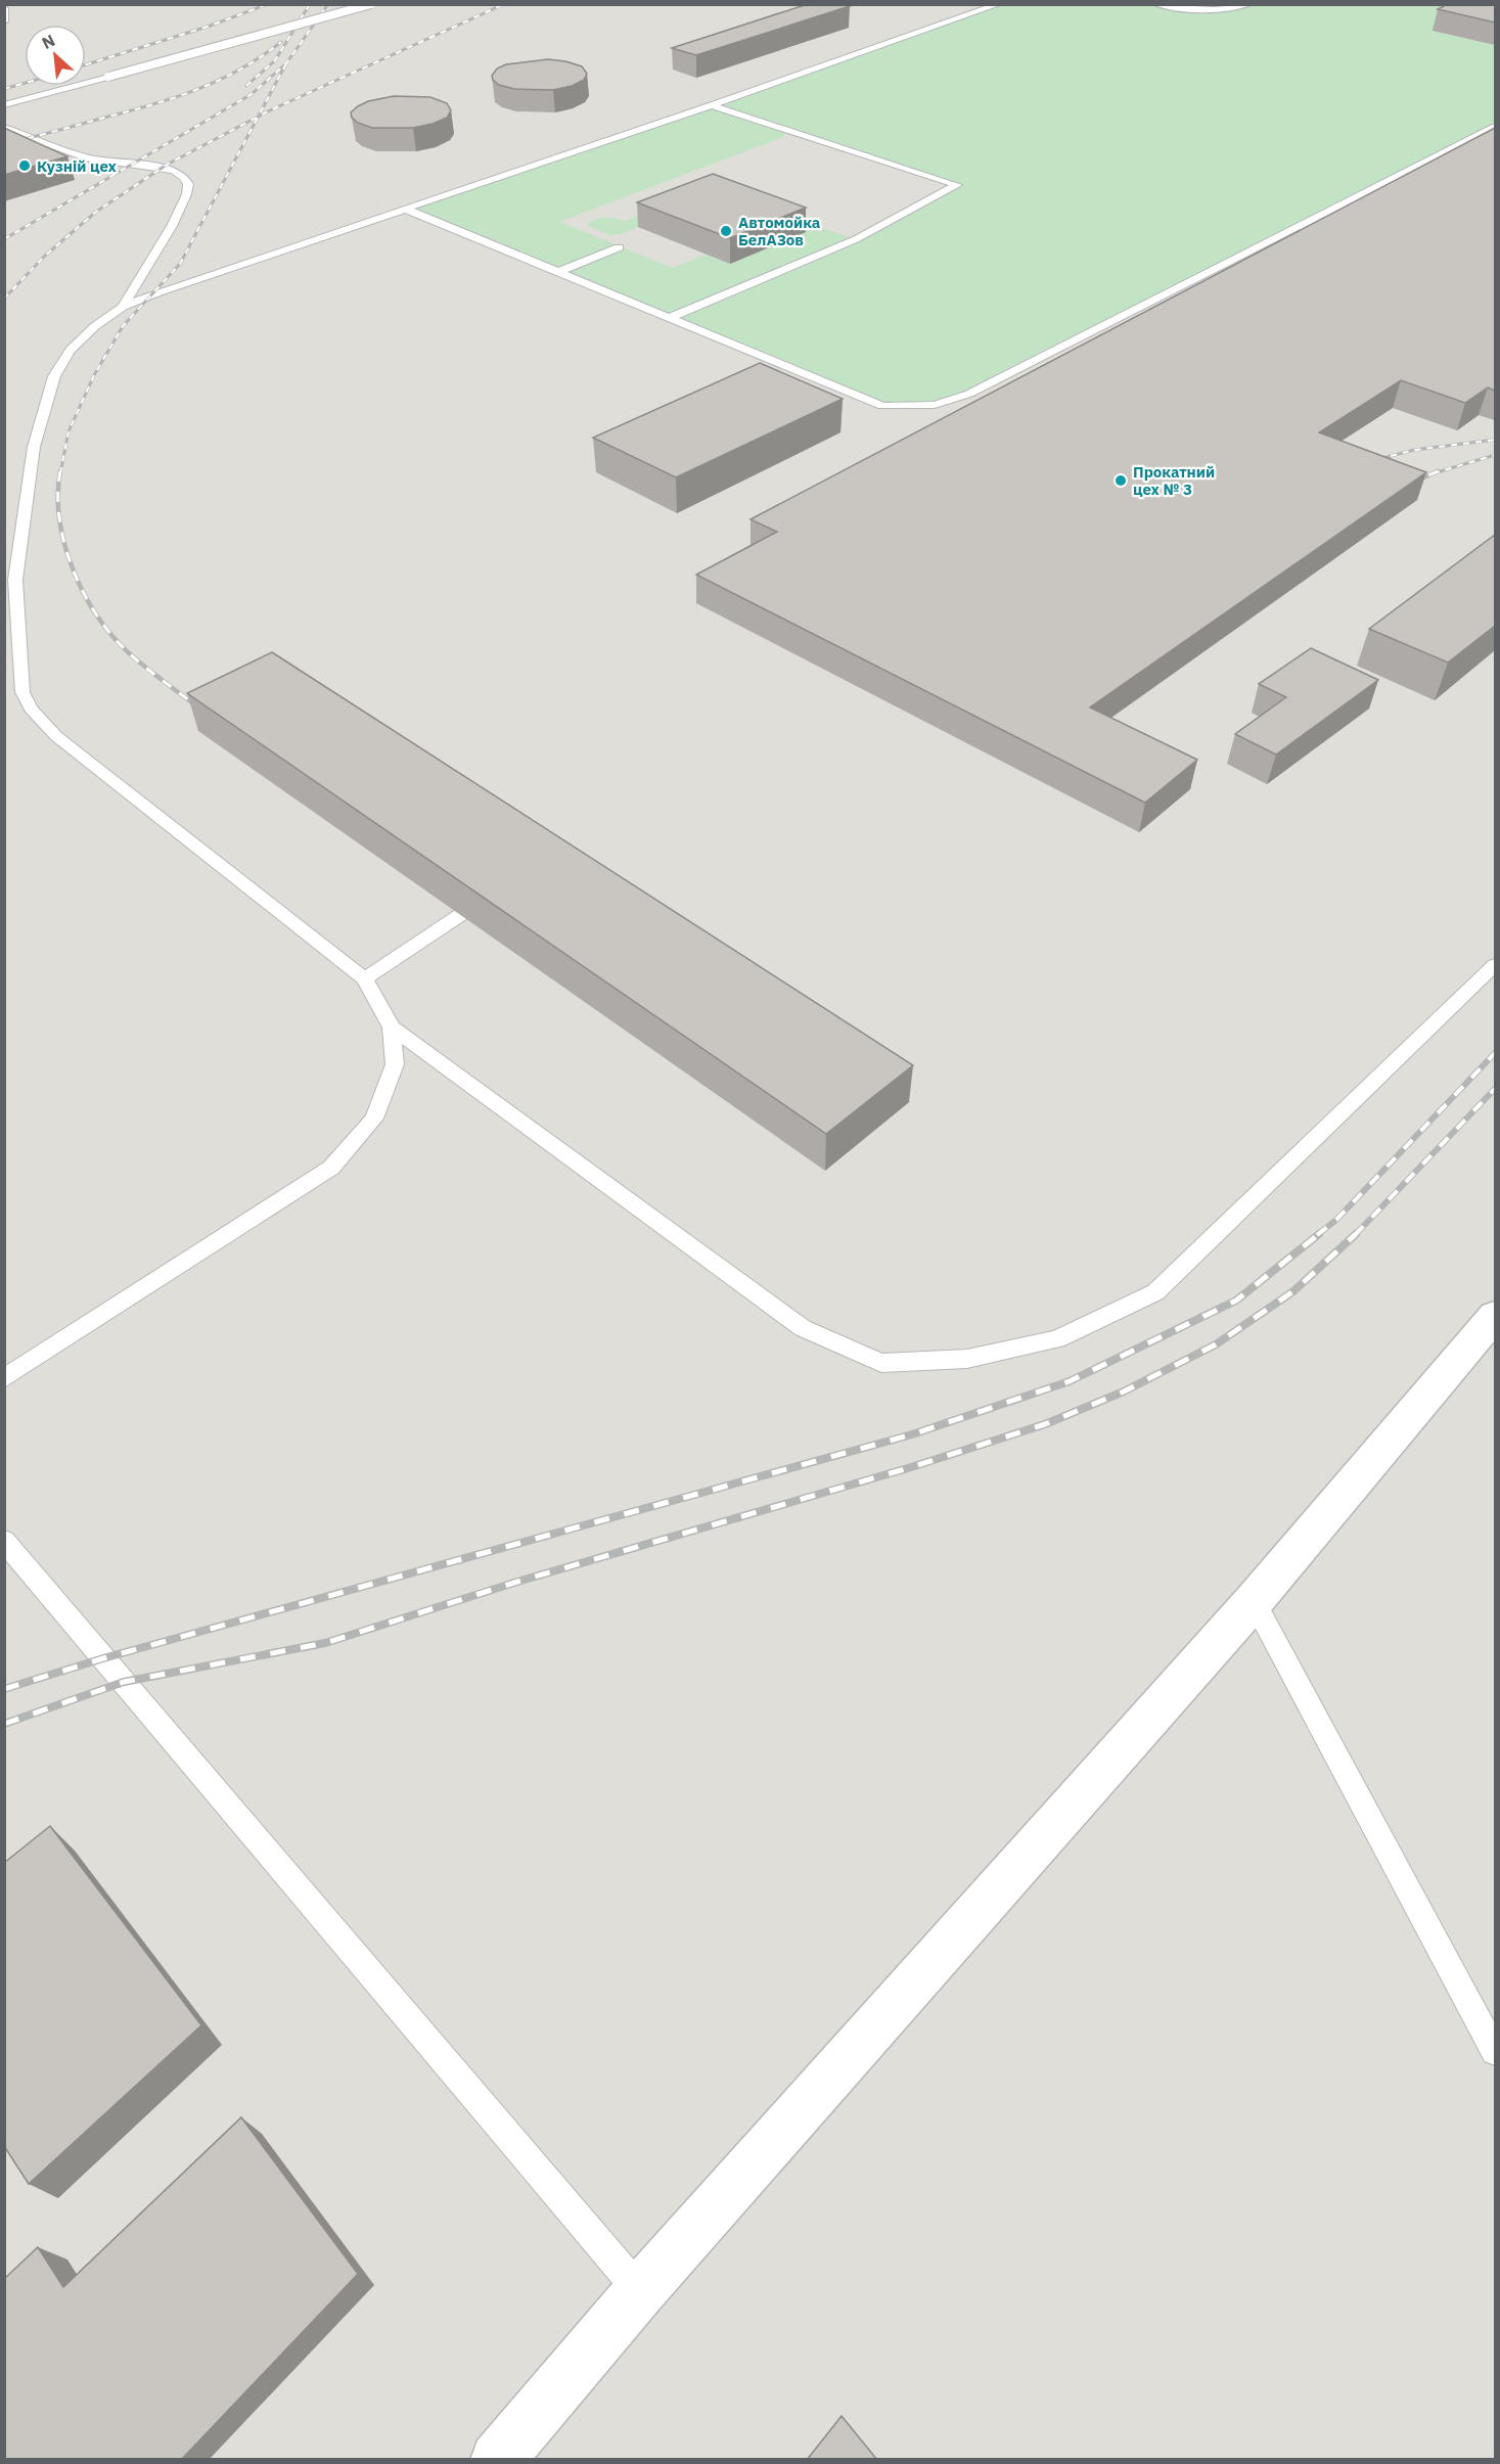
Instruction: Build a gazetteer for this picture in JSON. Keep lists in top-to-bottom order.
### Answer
{
  "places": ["Кузній цех", "Автомойка БелАЗов", "Прокатний цех № 3"],
  "north": "top left"
}
